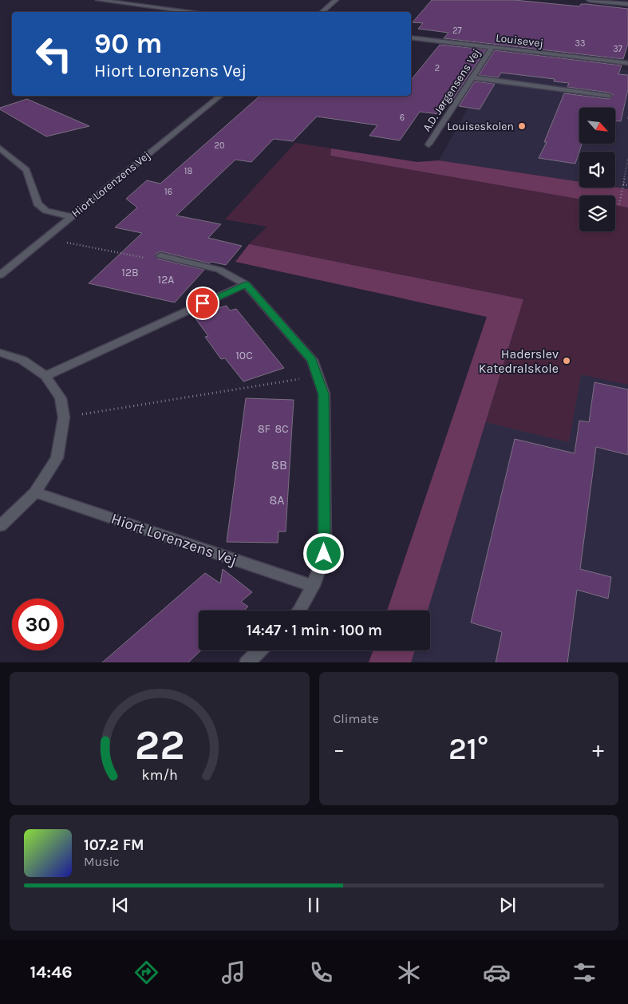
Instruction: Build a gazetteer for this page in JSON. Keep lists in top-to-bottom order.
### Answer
{
  "streets": {
    "street": ["Louisevej", "A.D. Jørgensens Vej", "Hiort Lorenzens Vej"]
  },
  "crossings": [
    ["Louisevej", "A.D. Jørgensens Vej"]
  ],
  "places": ["Louiseskolen", "Haderslev Katedralskole"],
  "house_numbers": [
    "27",
    "33",
    "37",
    "2",
    "6",
    "20",
    "18",
    "16",
    "12B",
    "12A",
    "10C",
    "8F",
    "8C",
    "8B",
    "8A"
  ],
  "north": "bottom right",
  "page": {
    "turn": ["90 m", "Hiort Lorenzens Vej"],
    "limit": "30",
    "trip": "14:47 · 1 min · 100 m",
    "tile": "Climate",
    "heat": ["−", "21°", "+"],
    "song": ["107.2 FM", "Music"],
    "tabs": "14:46",
    "gauge": ["22", "km/h"]
  }
}
